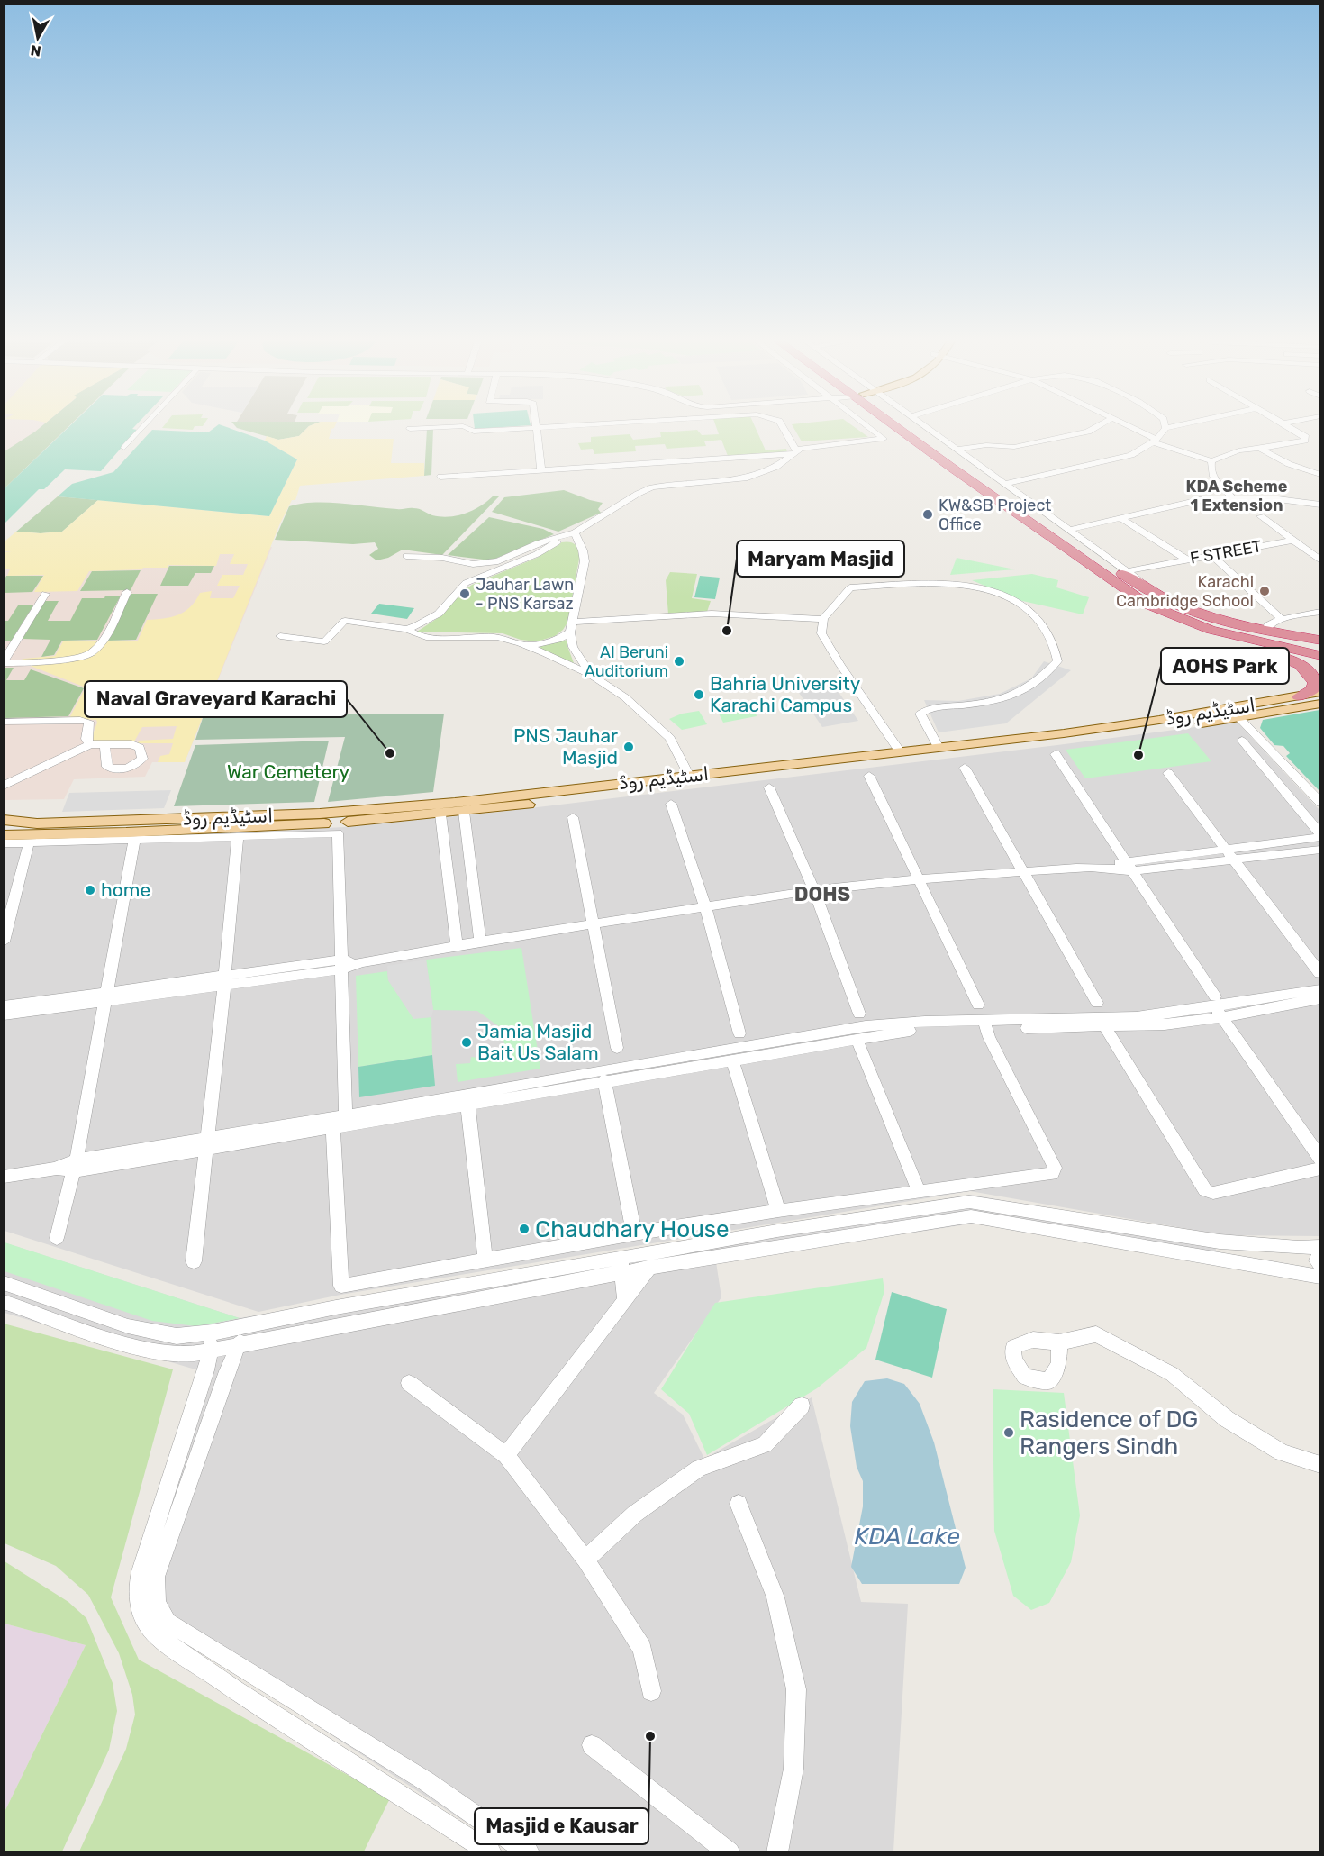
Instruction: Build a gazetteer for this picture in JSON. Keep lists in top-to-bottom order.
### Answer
{
  "streets": {
    "main road": ["اسٹیڈیم روڈ"],
    "street": ["F STREET"]
  },
  "districts": ["KDA Scheme 1 Extension", "DOHS"],
  "water": ["KDA Lake"],
  "parks": ["War Cemetery"],
  "places": [
    "KW&SB Project Office",
    "Karachi Cambridge School",
    "Jauhar Lawn - PNS Karsaz",
    "Maryam Masjid",
    "Al Beruni Auditorium",
    "Bahria University Karachi Campus",
    "PNS Jauhar Masjid",
    "Naval Graveyard Karachi",
    "AOHS Park",
    "home",
    "Jamia Masjid Bait Us Salam",
    "Chaudhary House",
    "Rasidence of DG Rangers Sindh",
    "Masjid e Kausar"
  ],
  "north": "bottom"
}
